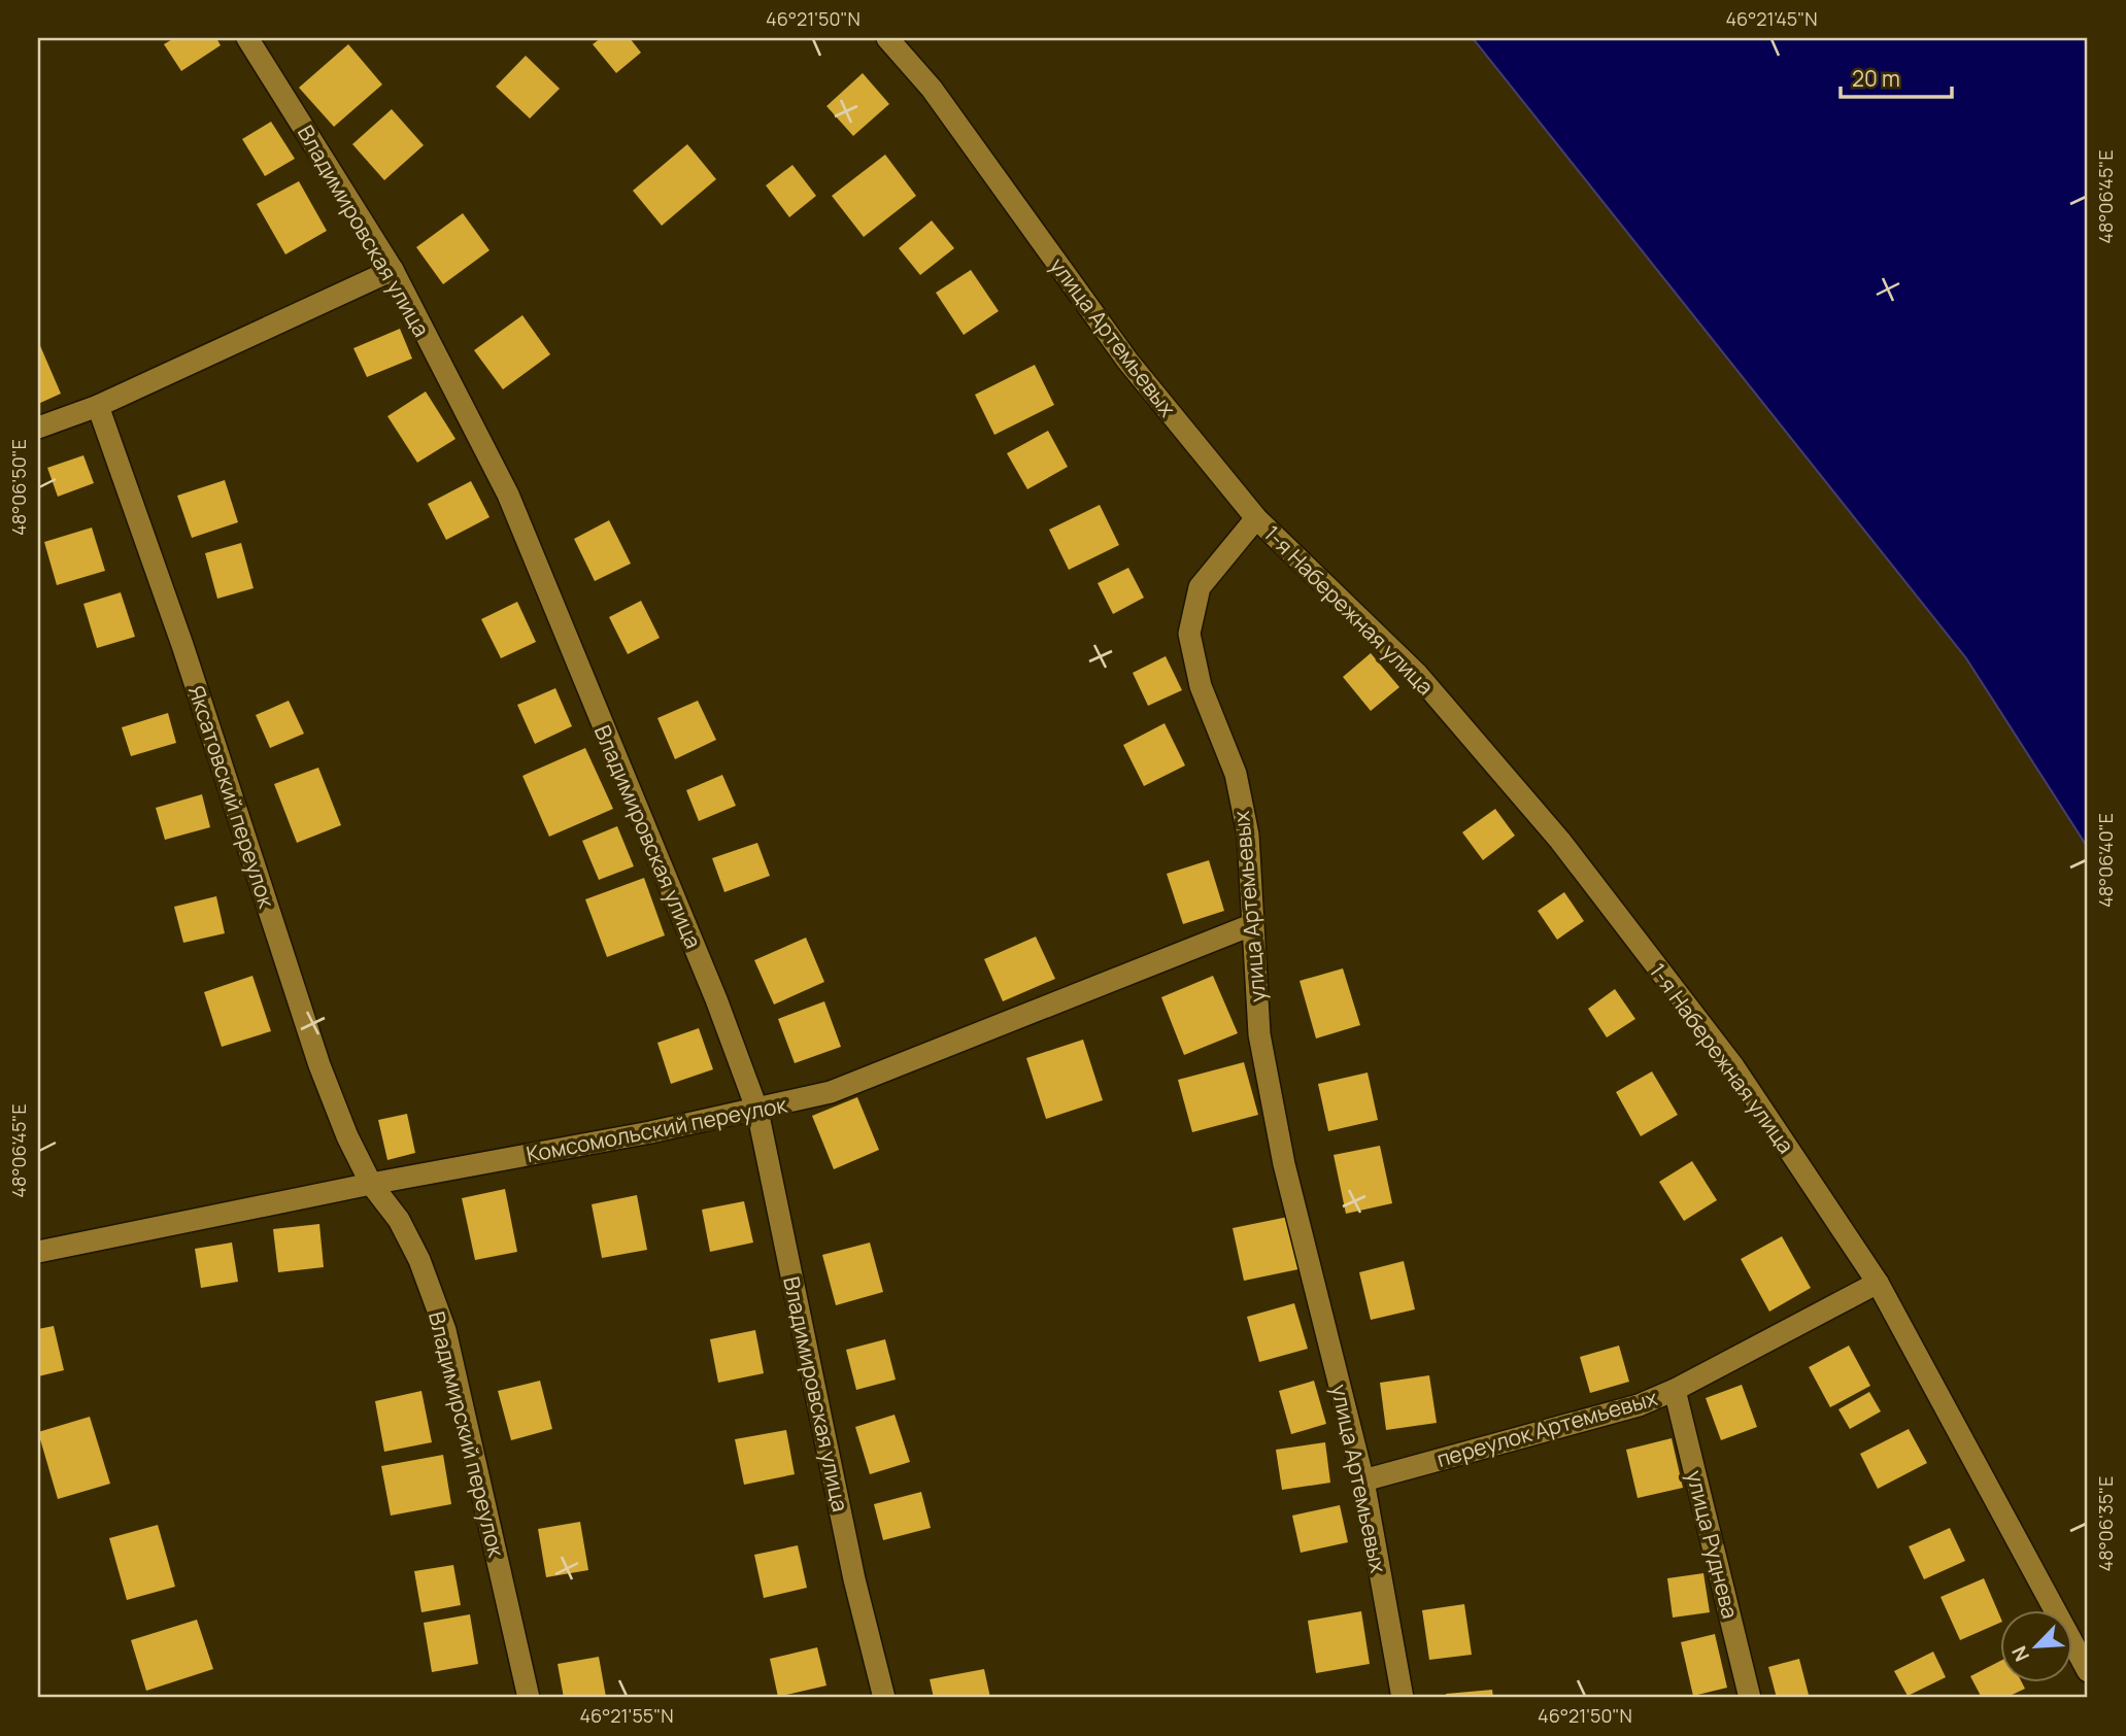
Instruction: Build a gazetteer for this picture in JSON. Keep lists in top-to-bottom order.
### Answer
{
  "streets": {
    "street": [
      "Владимировская улица",
      "улица Артемьевых",
      "1-я Набережная улица",
      "Яксатовский переулок",
      "Комсомольский переулок",
      "переулок Артемьевых",
      "Владимирский переулок",
      "улица Руднева"
    ]
  },
  "crossings": [
    ["Владимировская улица", "Комсомольский переулок"],
    ["улица Артемьевых", "1-я Набережная улица"],
    ["улица Артемьевых", "Комсомольский переулок"],
    ["улица Артемьевых", "переулок Артемьевых"],
    ["1-я Набережная улица", "переулок Артемьевых"],
    ["Яксатовский переулок", "Комсомольский переулок"],
    ["Яксатовский переулок", "Владимирский переулок"],
    ["Комсомольский переулок", "Владимирский переулок"],
    ["переулок Артемьевых", "улица Руднева"]
  ],
  "scale_bar": "20 m",
  "north": "bottom left",
  "coordinates": [
    "46°21'50\"N",
    "46°21'45\"N",
    "48°06'45\"E",
    "48°06'50\"E",
    "48°06'40\"E",
    "48°06'35\"E",
    "46°21'55\"N"
  ]
}
